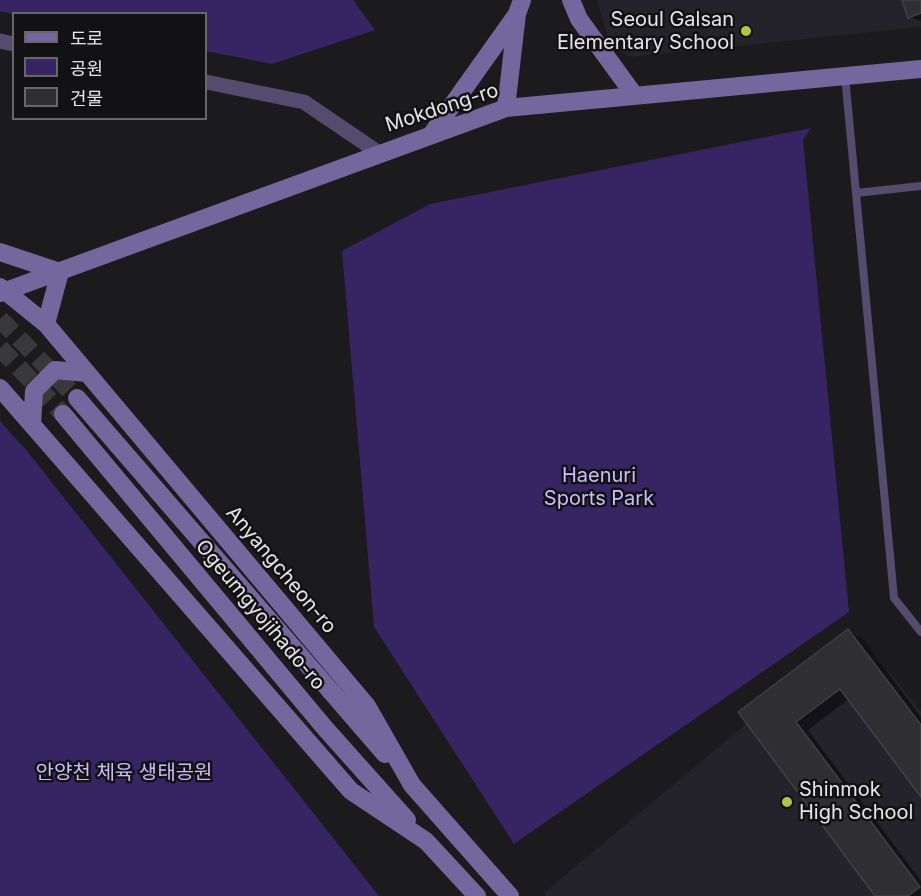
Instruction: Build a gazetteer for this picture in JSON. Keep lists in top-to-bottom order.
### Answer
{
  "streets": {
    "main road": ["Mokdong-ro", "Anyangcheon-ro", "Ogeumgyojihado-ro"]
  },
  "crossings": [
    ["Mokdong-ro", "Anyangcheon-ro"],
    ["Anyangcheon-ro", "Ogeumgyojihado-ro"]
  ],
  "parks": ["Haenuri Sports Park", "안양천 체육 생태공원"],
  "places": ["Seoul Galsan Elementary School", "Shinmok High School"],
  "legend": ["도로", "공원", "건물"]
}
